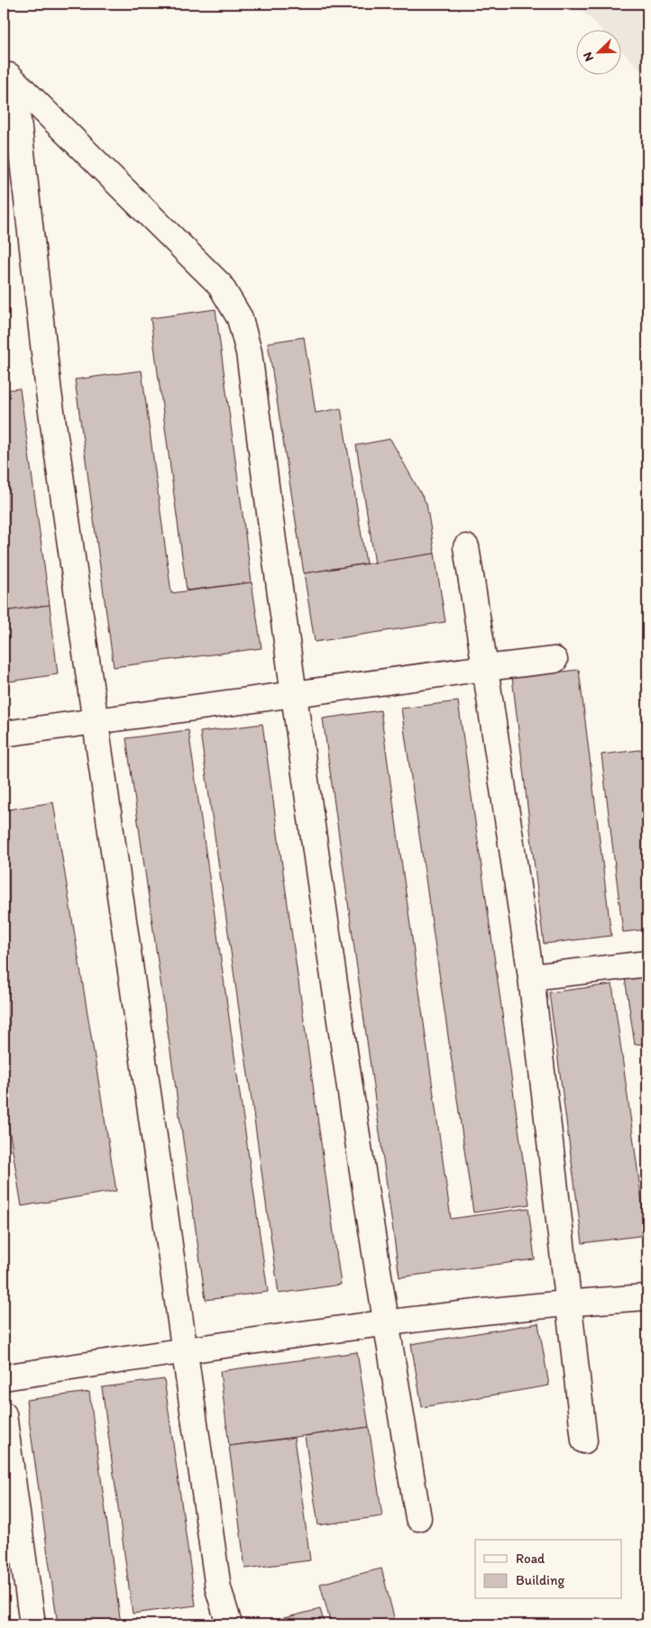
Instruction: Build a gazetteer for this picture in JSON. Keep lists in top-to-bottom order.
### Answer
{
  "legend": ["Road", "Building"],
  "north": "bottom left"
}
